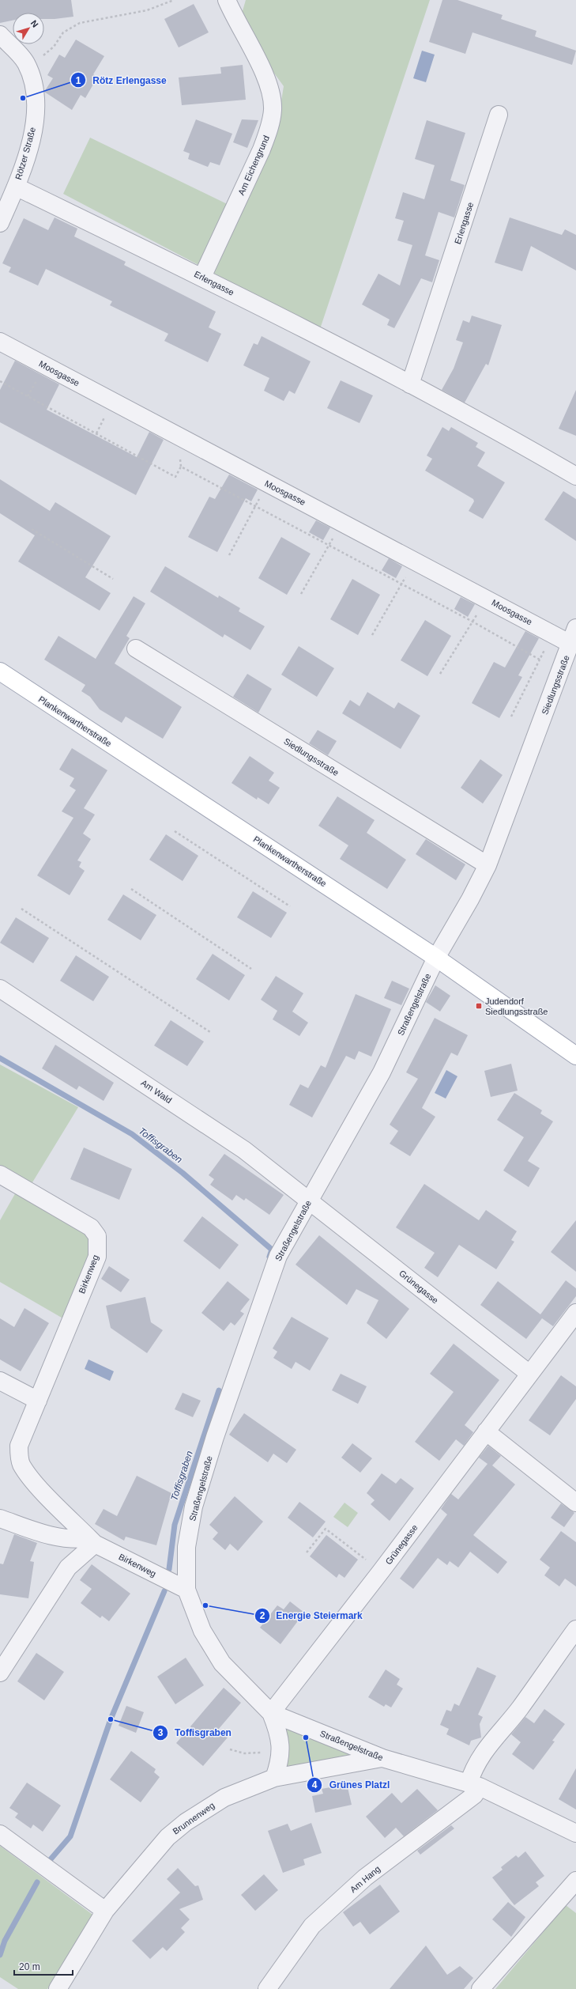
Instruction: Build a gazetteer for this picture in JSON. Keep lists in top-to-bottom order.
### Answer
{
  "streets": {
    "main road": ["Plankenwartherstraße"],
    "street": [
      "Rötzer Straße",
      "Am Eichengrund",
      "Erlengasse",
      "Moosgasse",
      "Siedlungsstraße",
      "Straßengelstraße",
      "Am Wald",
      "Birkenweg",
      "Grünegasse",
      "Brunnenweg",
      "Am Hang"
    ]
  },
  "crossings": [
    ["Rötzer Straße", "Erlengasse"],
    ["Am Eichengrund", "Erlengasse"],
    ["Moosgasse", "Siedlungsstraße"],
    ["Siedlungsstraße", "Plankenwartherstraße"],
    ["Siedlungsstraße", "Straßengelstraße"],
    ["Plankenwartherstraße", "Straßengelstraße"],
    ["Straßengelstraße", "Am Wald"],
    ["Straßengelstraße", "Birkenweg"],
    ["Straßengelstraße", "Grünegasse"],
    ["Straßengelstraße", "Brunnenweg"],
    ["Straßengelstraße", "Am Hang"],
    ["Am Wald", "Grünegasse"]
  ],
  "water": ["Toffisgraben"],
  "places": {
    "other": [
      "Rötz Erlengasse",
      "Energie Steiermark",
      "Toffisgraben",
      "Grünes Platzl"
    ],
    "transit": ["Judendorf Siedlungsstraße"]
  },
  "scale_bar": "20 m",
  "north": "top right"
}
